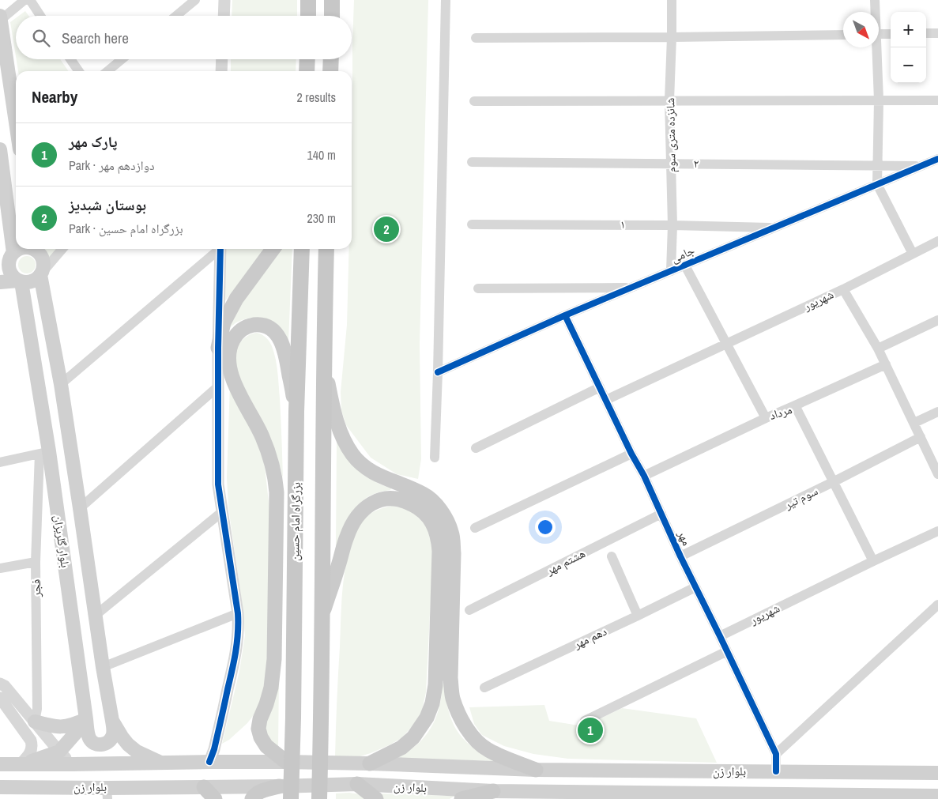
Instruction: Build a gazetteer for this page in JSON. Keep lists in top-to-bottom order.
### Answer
{
  "streets": {
    "highway": ["بزرگراه امام حسین"],
    "main road": ["بلوار گلریزان", "بلوار زن"],
    "street": [
      "شانزده متری سوم",
      "۲",
      "۱",
      "جامی",
      "شهریور",
      "مرداد",
      "سوم تیر",
      "مهر",
      "هشتم مهر",
      "فجر",
      "دهم مهر"
    ]
  },
  "crossings": [
    ["شانزده متری سوم", "۲"],
    ["شانزده متری سوم", "۱"],
    ["شانزده متری سوم", "جامی"],
    ["۲", "جامی"],
    ["۱", "جامی"],
    ["جامی", "مرداد"],
    ["جامی", "مهر"],
    ["شهریور", "مرداد"],
    ["شهریور", "سوم تیر"],
    ["شهریور", "مهر"],
    ["مرداد", "سوم تیر"],
    ["سوم تیر", "مهر"],
    ["مهر", "هشتم مهر"],
    ["مهر", "دهم مهر"],
    ["مهر", "بلوار زن"],
    ["بلوار گلریزان", "فجر"],
    ["بلوار گلریزان", "بلوار زن"]
  ],
  "north": "bottom right",
  "page": {
    "map_buttons": ["+", "−"],
    "search": "Search here",
    "heading": ["Nearby", "2 results"],
    "list": [
      {
        "mark": "1",
        "name": "پارک مهر",
        "note": "Park · دوازدهم مهر",
        "value": "140 m"
      },
      {
        "mark": "2",
        "name": "بوستان شبدیز",
        "note": "Park · بزرگراه امام حسین",
        "value": "230 m"
      }
    ],
    "pins": ["2", "1"]
  }
}
